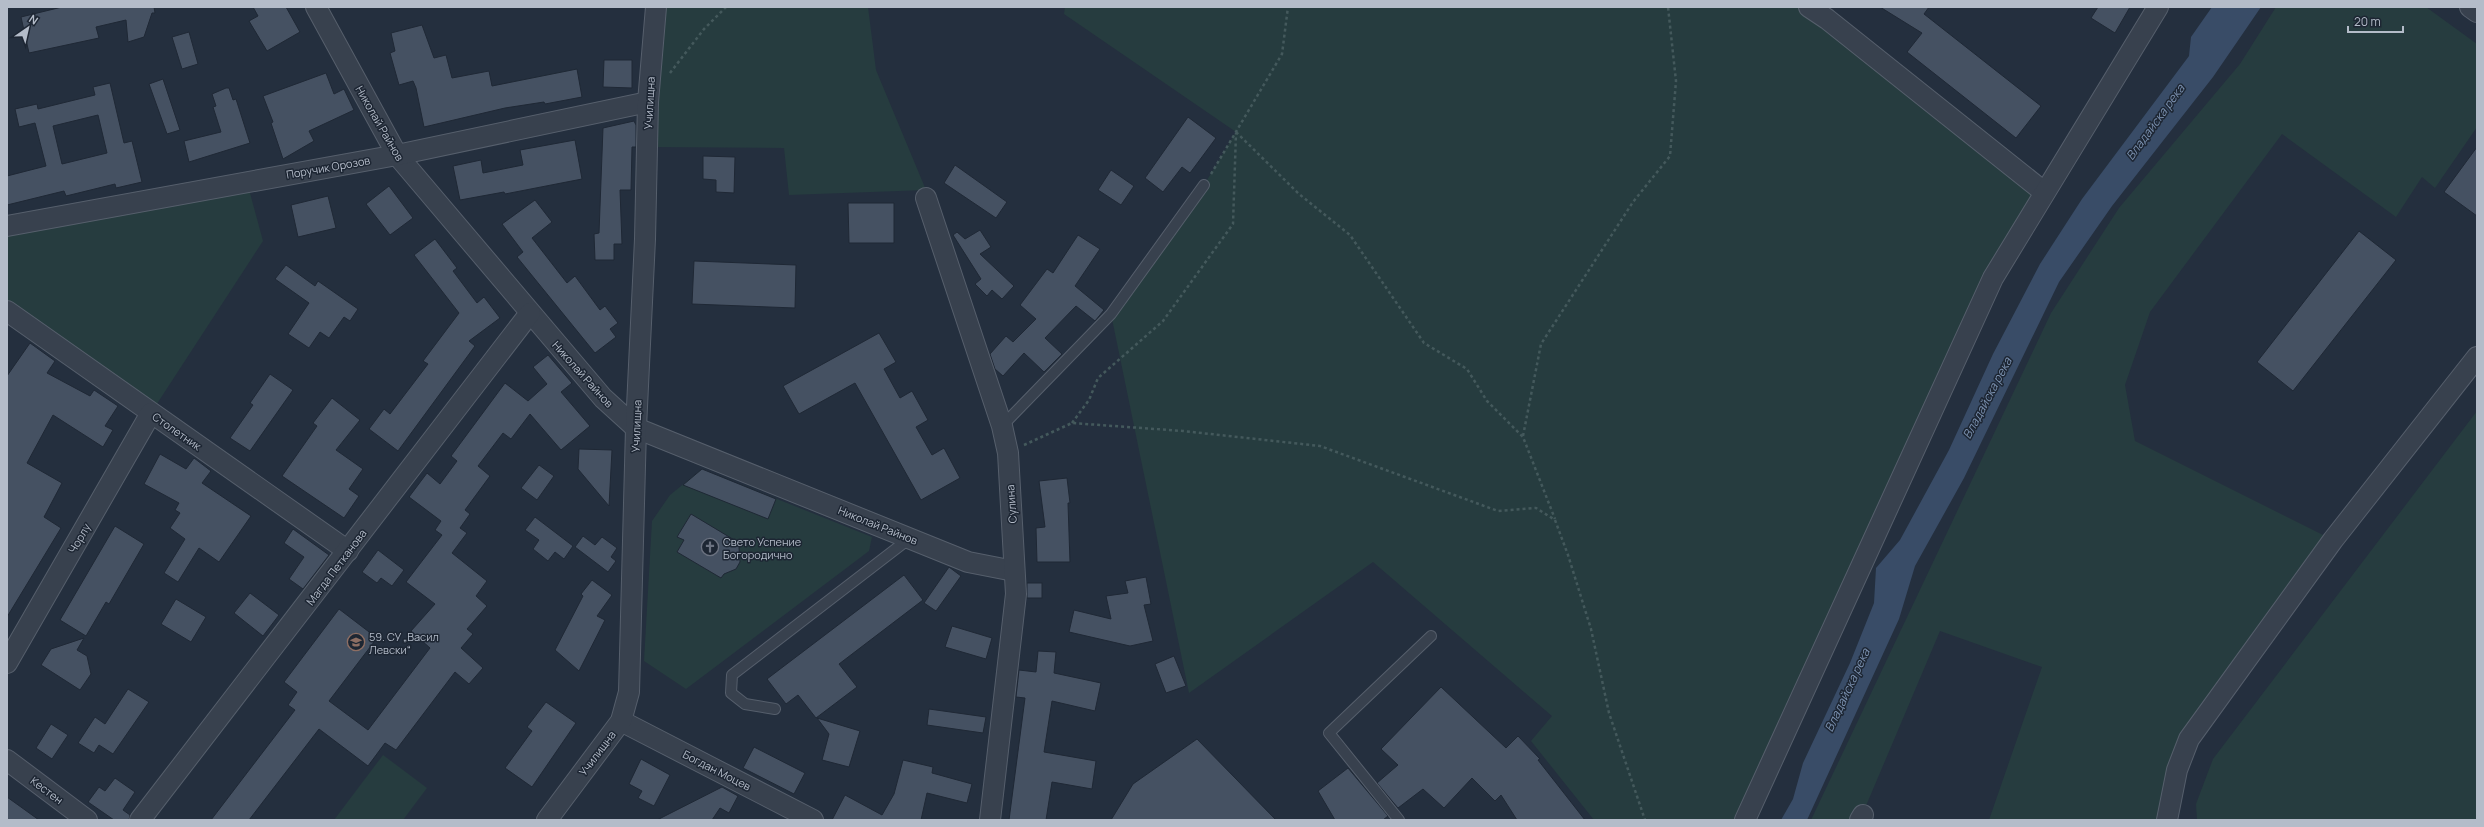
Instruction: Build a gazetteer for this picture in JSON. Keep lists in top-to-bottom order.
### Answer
{
  "streets": {
    "street": [
      "Училищна",
      "Николай Райнов",
      "Поручик Орозов",
      "Столетник",
      "Сулина",
      "Чорлу",
      "Магда Петканова",
      "Богдан Моцев",
      "Кестен"
    ]
  },
  "crossings": [
    ["Училищна", "Николай Райнов"],
    ["Училищна", "Поручик Орозов"],
    ["Училищна", "Богдан Моцев"],
    ["Николай Райнов", "Поручик Орозов"],
    ["Николай Райнов", "Сулина"],
    ["Николай Райнов", "Магда Петканова"],
    ["Столетник", "Чорлу"],
    ["Столетник", "Магда Петканова"]
  ],
  "water": ["Владайска река"],
  "places": {
    "church": ["Свето Успение Богородично"],
    "school or university": ["59. СУ „Васил Левски“"]
  },
  "scale_bar": "20 m",
  "north": "top right"
}
